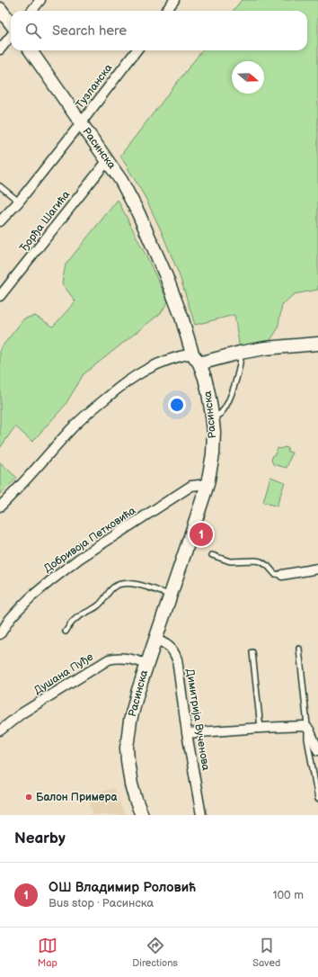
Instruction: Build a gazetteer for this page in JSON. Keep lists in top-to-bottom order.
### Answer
{
  "streets": {
    "street": [
      "Тузланска",
      "Расинска",
      "Ђорђа Шагића",
      "Добривоја Петковића",
      "Душана Пуђе",
      "Димитрија Вученова"
    ]
  },
  "crossings": [
    ["Тузланска", "Расинска"],
    ["Расинска", "Ђорђа Шагића"],
    ["Расинска", "Добривоја Петковића"],
    ["Расинска", "Душана Пуђе"],
    ["Расинска", "Димитрија Вученова"]
  ],
  "places": ["Балон Примера"],
  "north": "right",
  "page": {
    "search": "Search here",
    "pins": "1",
    "heading": "Nearby",
    "list": [
      {
        "mark": "1",
        "name": "ОШ Владимир Роловић",
        "note": "Bus stop · Расинска",
        "value": "100 m"
      }
    ],
    "nav": ["Map", "Directions", "Saved"]
  }
}
